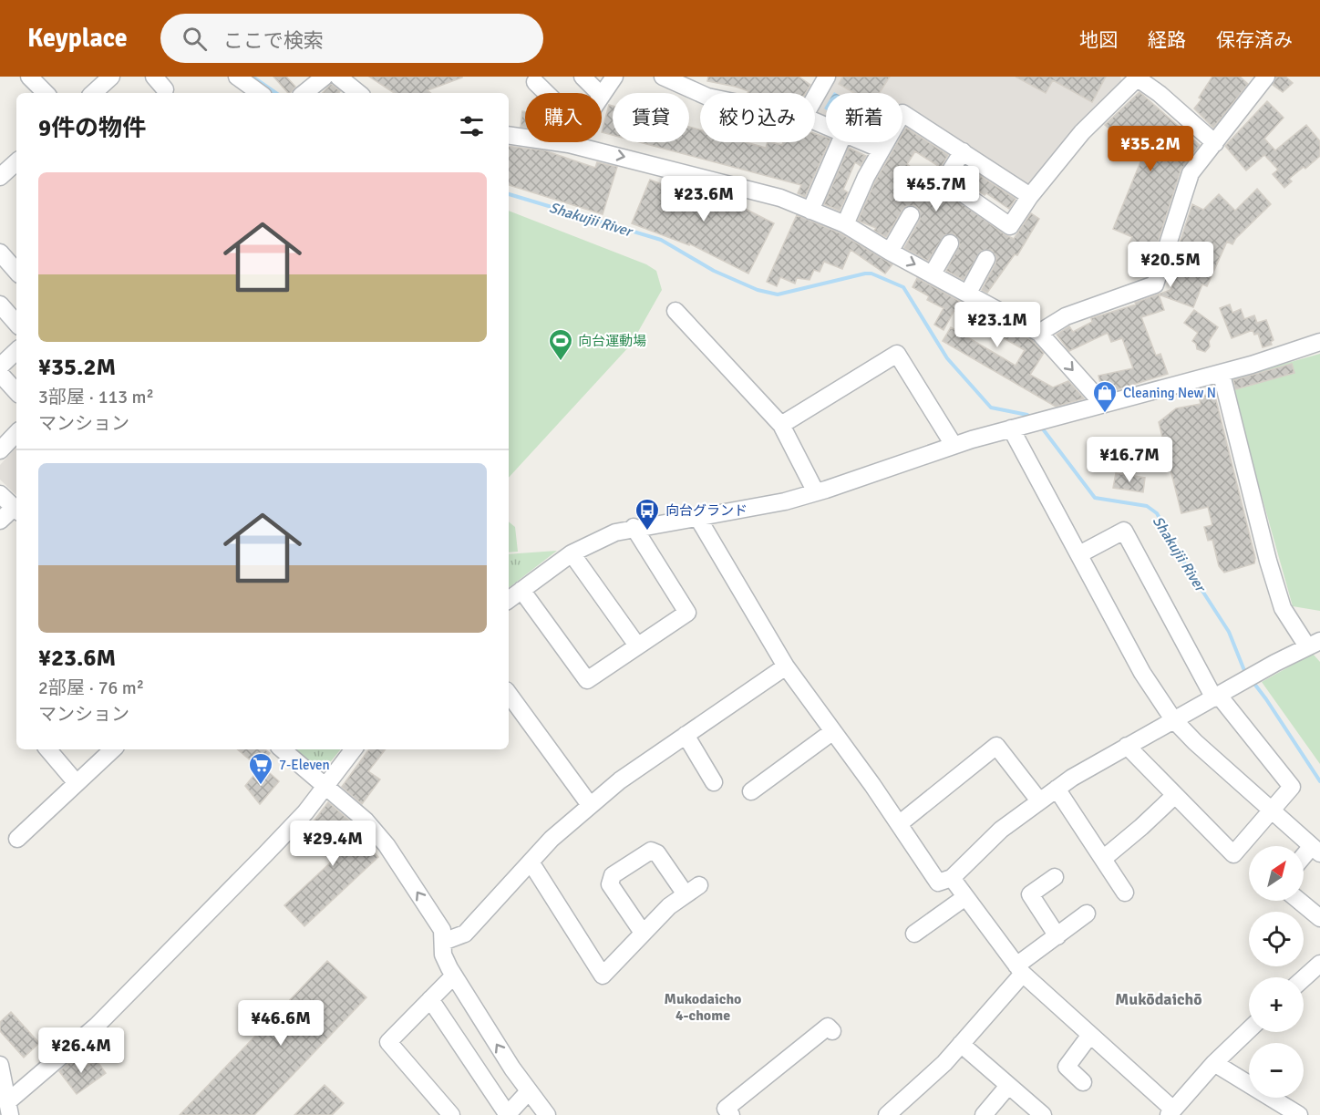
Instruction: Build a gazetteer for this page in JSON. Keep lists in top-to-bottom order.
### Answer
{
  "districts": ["Mukodaicho 4-chome", "Mukōdaichō"],
  "water": ["Shakujii River"],
  "places": {
    "sports": ["向台運動場"],
    "shop": ["Cleaning New N"],
    "bus stop": ["向台グランド"],
    "supermarket": ["7-Eleven"]
  },
  "north": "top right",
  "page": {
    "header": "Keyplace",
    "search": "ここで検索",
    "nav": ["地図", "経路", "保存済み"],
    "chip": [
      "購入",
      "賃貸",
      "絞り込み",
      "新着"
    ],
    "heading": "9件の物件",
    "price": [
      "¥35.2M",
      "¥45.7M",
      "¥23.6M",
      "¥20.5M",
      "¥23.1M",
      "¥16.7M",
      "¥29.4M",
      "¥46.6M",
      "¥26.4M"
    ],
    "list": [
      {
        "name": "¥35.2M",
        "note": "3部屋 · 113 m² · マンション"
      },
      {
        "name": "¥23.6M",
        "note": "2部屋 · 76 m² · マンション"
      }
    ],
    "map_buttons": ["+", "−"]
  }
}
